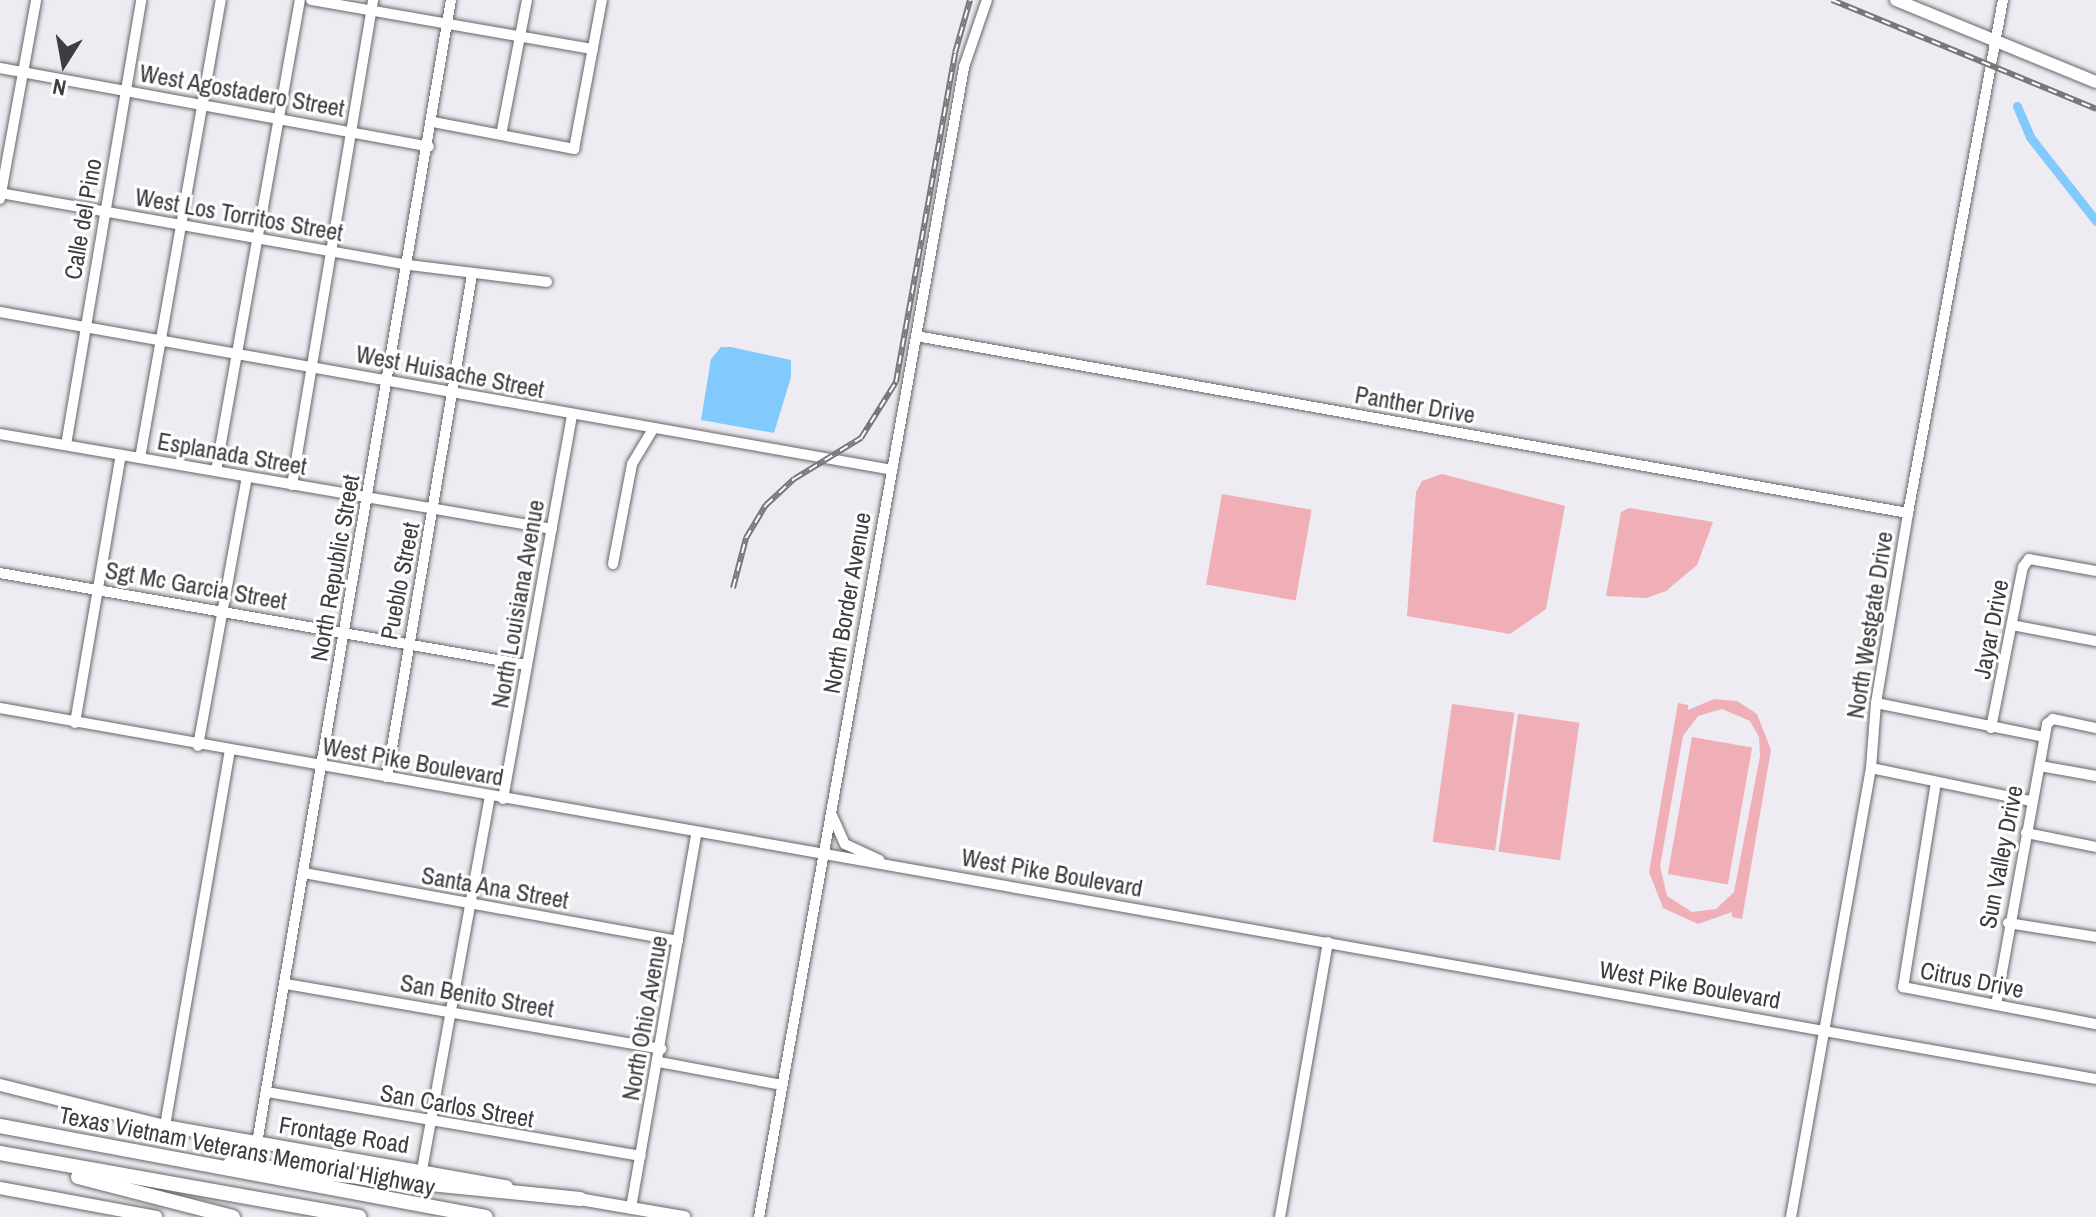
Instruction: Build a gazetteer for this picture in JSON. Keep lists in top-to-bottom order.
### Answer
{
  "streets": {
    "highway": ["Texas Vietnam Veterans Memorial Highway"],
    "main road": ["Frontage Road"],
    "street": [
      "West Agostadero Street",
      "West Los Torritos Street",
      "Calle del Pino",
      "West Huisache Street",
      "Panther Drive",
      "Esplanada Street",
      "North Republic Street",
      "Pueblo Street",
      "Sgt Mc Garcia Street",
      "North Border Avenue",
      "North Louisiana Avenue",
      "North Westgate Drive",
      "Jayar Drive",
      "West Pike Boulevard",
      "Sun Valley Drive",
      "Santa Ana Street",
      "Citrus Drive",
      "San Benito Street",
      "North Ohio Avenue",
      "San Carlos Street"
    ]
  },
  "crossings": [
    ["West Agostadero Street", "Calle del Pino"],
    ["West Agostadero Street", "North Republic Street"],
    ["West Los Torritos Street", "Calle del Pino"],
    ["West Los Torritos Street", "North Republic Street"],
    ["West Los Torritos Street", "Pueblo Street"],
    ["Calle del Pino", "West Huisache Street"],
    ["Calle del Pino", "Esplanada Street"],
    ["West Huisache Street", "North Republic Street"],
    ["West Huisache Street", "Pueblo Street"],
    ["West Huisache Street", "North Border Avenue"],
    ["West Huisache Street", "North Louisiana Avenue"],
    ["Panther Drive", "North Border Avenue"],
    ["Panther Drive", "North Westgate Drive"],
    ["Esplanada Street", "North Republic Street"],
    ["Esplanada Street", "Pueblo Street"],
    ["Esplanada Street", "North Louisiana Avenue"],
    ["North Republic Street", "Sgt Mc Garcia Street"],
    ["North Republic Street", "West Pike Boulevard"],
    ["North Republic Street", "Santa Ana Street"],
    ["North Republic Street", "San Benito Street"],
    ["North Republic Street", "San Carlos Street"],
    ["North Republic Street", "Frontage Road"],
    ["Pueblo Street", "Sgt Mc Garcia Street"],
    ["Pueblo Street", "West Pike Boulevard"],
    ["Sgt Mc Garcia Street", "North Louisiana Avenue"],
    ["North Border Avenue", "West Pike Boulevard"],
    ["North Louisiana Avenue", "West Pike Boulevard"],
    ["North Westgate Drive", "West Pike Boulevard"],
    ["West Pike Boulevard", "North Ohio Avenue"],
    ["Sun Valley Drive", "Citrus Drive"],
    ["Santa Ana Street", "North Ohio Avenue"],
    ["San Benito Street", "North Ohio Avenue"],
    ["North Ohio Avenue", "San Carlos Street"],
    ["North Ohio Avenue", "Frontage Road"]
  ],
  "north": "bottom"
}
